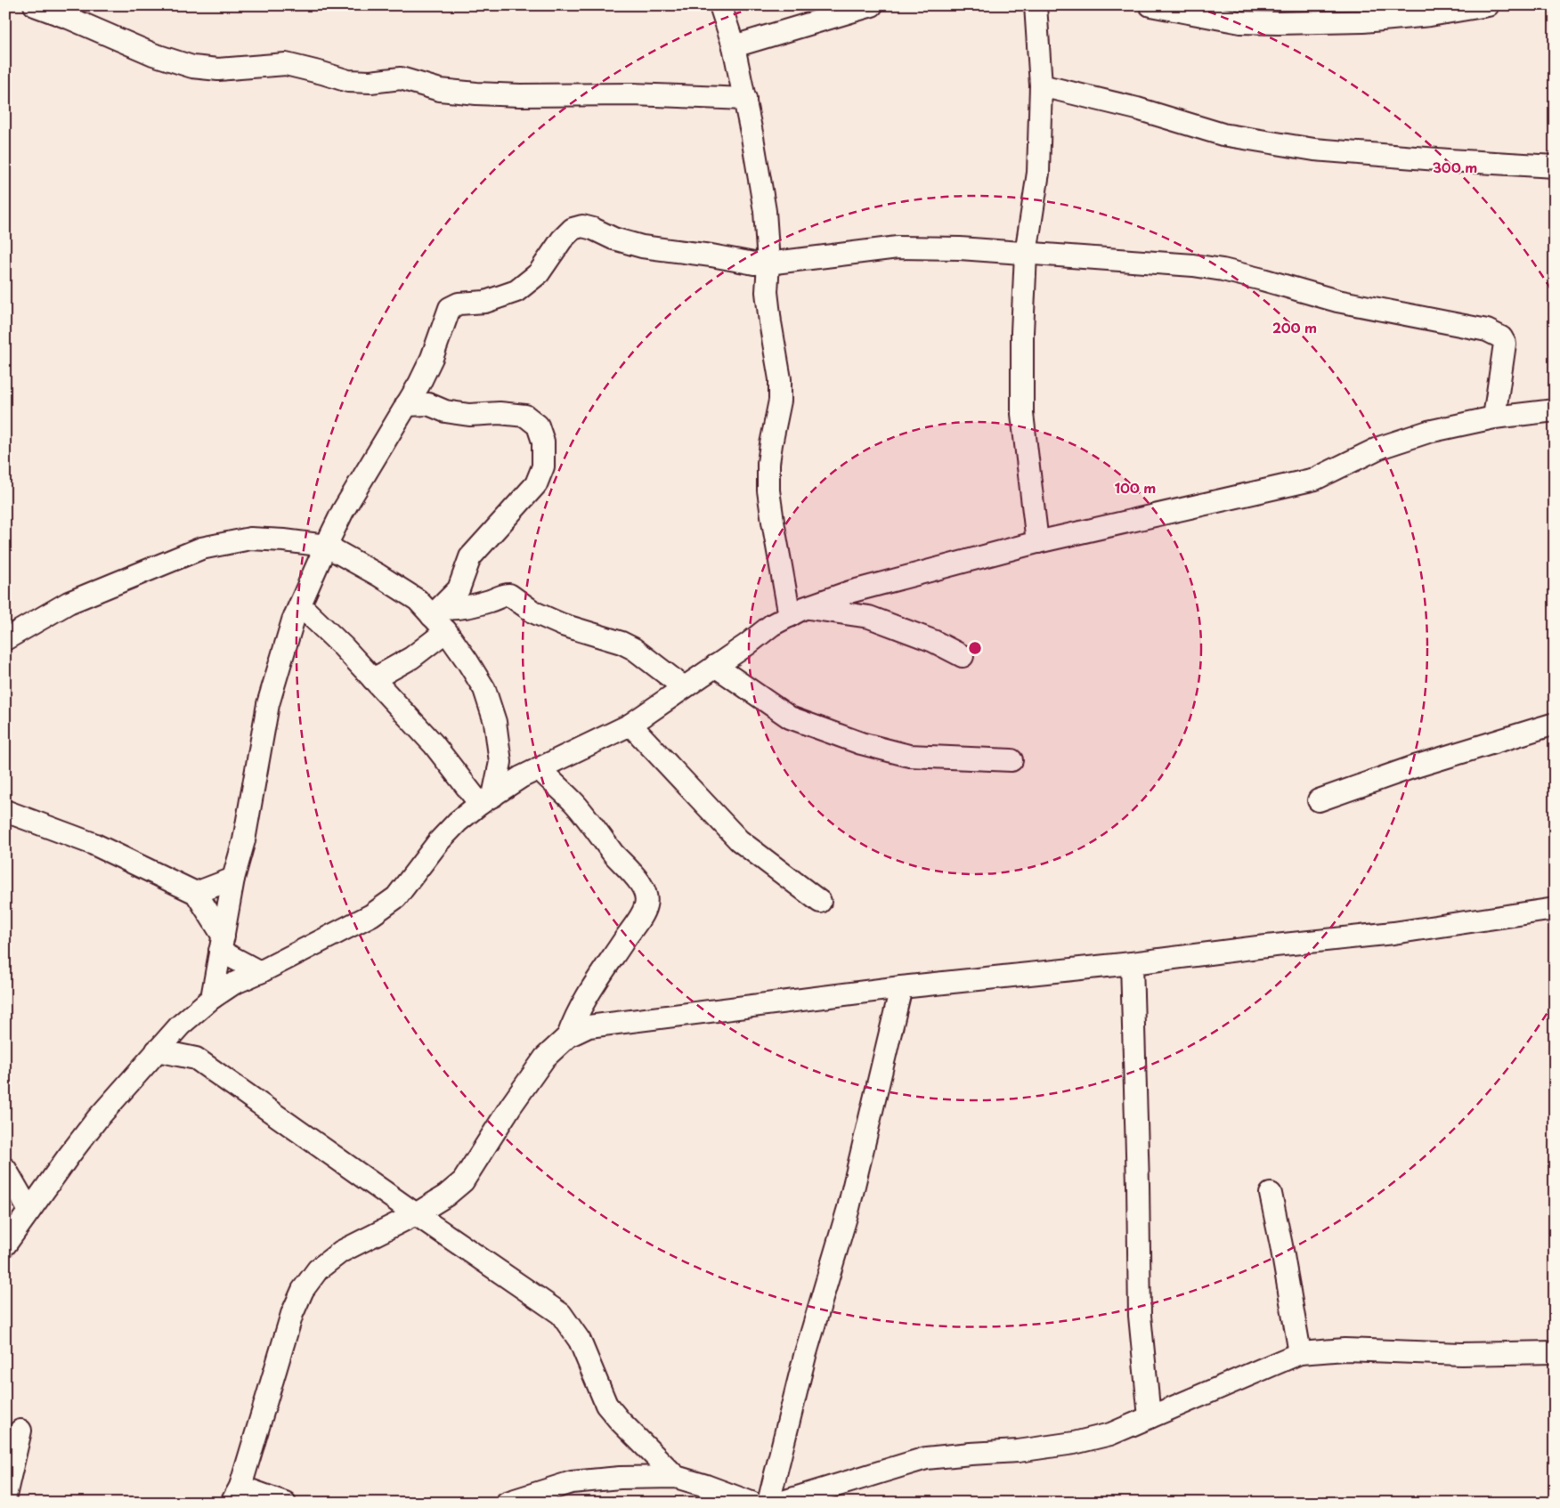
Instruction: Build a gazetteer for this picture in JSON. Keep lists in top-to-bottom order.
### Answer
{
  "rings": ["300 m", "200 m", "100 m"]
}
